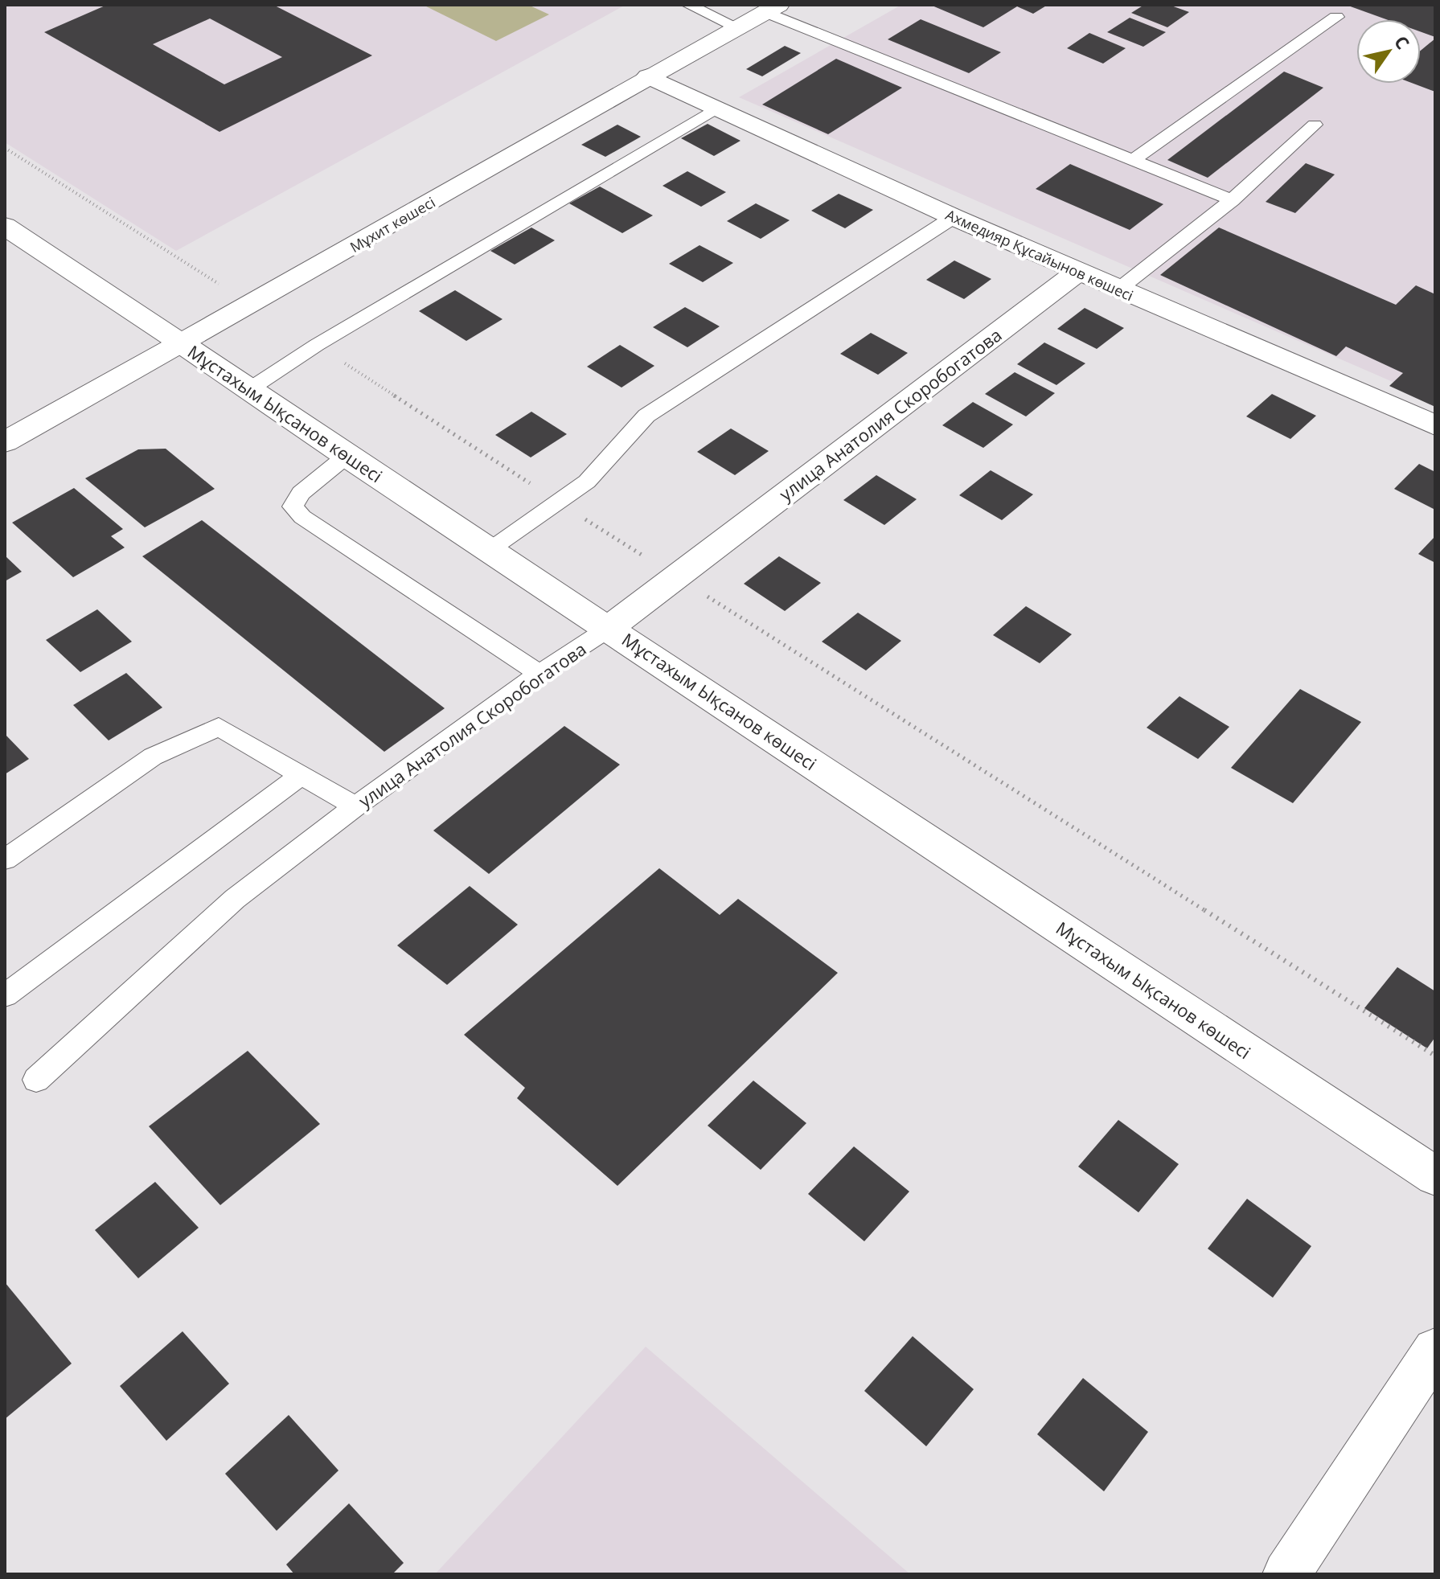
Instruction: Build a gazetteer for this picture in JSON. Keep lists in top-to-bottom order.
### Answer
{
  "streets": {
    "street": [
      "Мұхит көшесі",
      "Ахмедияр Құсайынов көшесі",
      "Мұстахым Ықсанов көшесі",
      "улица Анатолия Скоробогатова"
    ]
  },
  "crossings": [
    ["Мұхит көшесі", "Ахмедияр Құсайынов көшесі"],
    ["Мұхит көшесі", "Мұстахым Ықсанов көшесі"],
    ["Ахмедияр Құсайынов көшесі", "улица Анатолия Скоробогатова"],
    ["Мұстахым Ықсанов көшесі", "улица Анатолия Скоробогатова"]
  ],
  "north": "top right"
}
